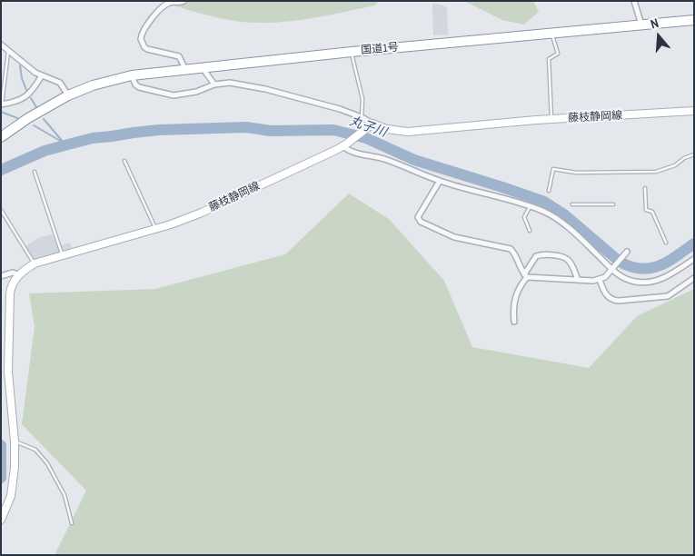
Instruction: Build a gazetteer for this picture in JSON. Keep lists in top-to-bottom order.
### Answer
{
  "streets": {
    "highway": ["国道1号"],
    "main road": ["藤枝静岡線"]
  },
  "water": ["丸子川"],
  "north": "top"
}
